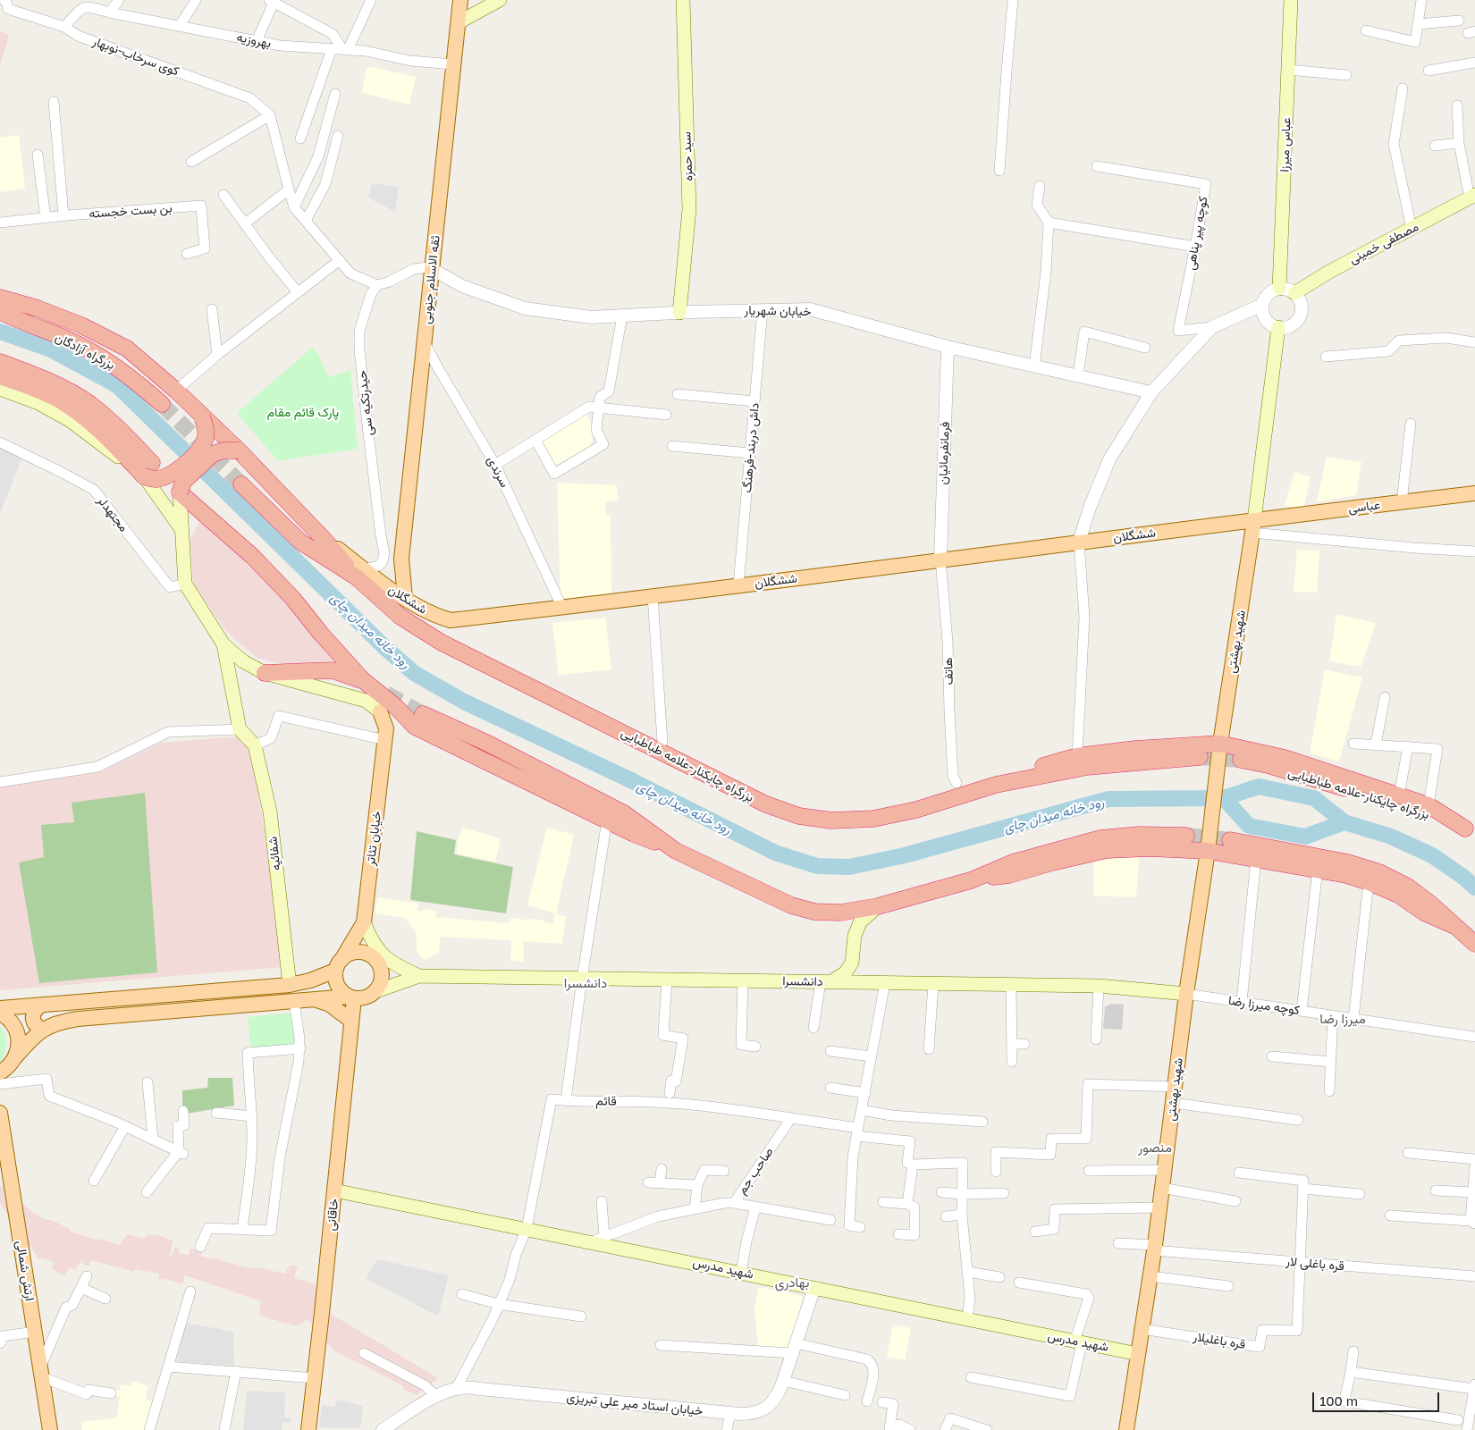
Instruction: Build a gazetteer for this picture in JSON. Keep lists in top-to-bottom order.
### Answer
{
  "streets": {
    "highway": ["بزرگراه آزادگان", "بزرگراه چایکنار-علامه طباطبایی"],
    "main road": [
      "عباس میرزا",
      "سید حمزه",
      "مصطفی خمینی",
      "ثقه الاسلام جنوبی",
      "عباسى",
      "ششگلان",
      "شهید بهشتى",
      "خیابان تئاتر",
      "شفائیه",
      "دانشسرا",
      "خاقانی",
      "شهید مدرس",
      "ارتش شمالی"
    ],
    "street": [
      "بهروزیه",
      "کوی سرخاب-نوبهار",
      "بن بست خجسته",
      "کوچه پیر پناهی",
      "خیابان شهریار",
      "حیدرتکیه سی",
      "داش دربند-فرهنگ",
      "فرمانفرمائیان",
      "سرندی",
      "مجتهدلر",
      "هاتف",
      "کوچه میرزا رضا",
      "قائم",
      "صاحب جم",
      "قره باغلی لار",
      "قره باغلیلار",
      "خیابان استاد میر علی تبریزی"
    ]
  },
  "crossings": [
    ["بهروزیه", "کوی سرخاب-نوبهار"],
    ["بهروزیه", "ثقه الاسلام جنوبی"],
    ["عباس میرزا", "مصطفی خمینی"],
    ["سید حمزه", "خیابان شهریار"],
    ["ثقه الاسلام جنوبی", "خیابان شهریار"],
    ["ثقه الاسلام جنوبی", "سرندی"],
    ["ثقه الاسلام جنوبی", "ششگلان"],
    ["خیابان شهریار", "داش دربند-فرهنگ"],
    ["خیابان شهریار", "فرمانفرمائیان"],
    ["حیدرتکیه سی", "ششگلان"],
    ["حیدرتکیه سی", "بزرگراه چایکنار-علامه طباطبایی"],
    ["داش دربند-فرهنگ", "ششگلان"],
    ["فرمانفرمائیان", "ششگلان"],
    ["فرمانفرمائیان", "هاتف"],
    ["سرندی", "ششگلان"],
    ["عباسى", "ششگلان"],
    ["عباسى", "شهید بهشتى"],
    ["ششگلان", "شهید بهشتى"],
    ["ششگلان", "هاتف"],
    ["ششگلان", "بزرگراه چایکنار-علامه طباطبایی"],
    ["شهید بهشتى", "دانشسرا"],
    ["شهید بهشتى", "کوچه میرزا رضا"],
    ["شهید بهشتى", "قره باغلی لار"],
    ["شهید بهشتى", "شهید مدرس"],
    ["شهید بهشتى", "قره باغلیلار"],
    ["خیابان تئاتر", "خاقانی"],
    ["دانشسرا", "کوچه میرزا رضا"],
    ["قائم", "صاحب جم"],
    ["قائم", "شهید مدرس"],
    ["صاحب جم", "شهید مدرس"],
    ["خاقانی", "شهید مدرس"],
    ["قره باغلی لار", "قره باغلیلار"],
    ["شهید مدرس", "خیابان استاد میر علی تبریزی"]
  ],
  "districts": [
    "دانشسرا",
    "میرزا رضا",
    "منصور",
    "بهادری"
  ],
  "water": ["رود خانه میدان چای"],
  "parks": ["پارک قائم مقام"],
  "scale_bar": "100 m"
}
